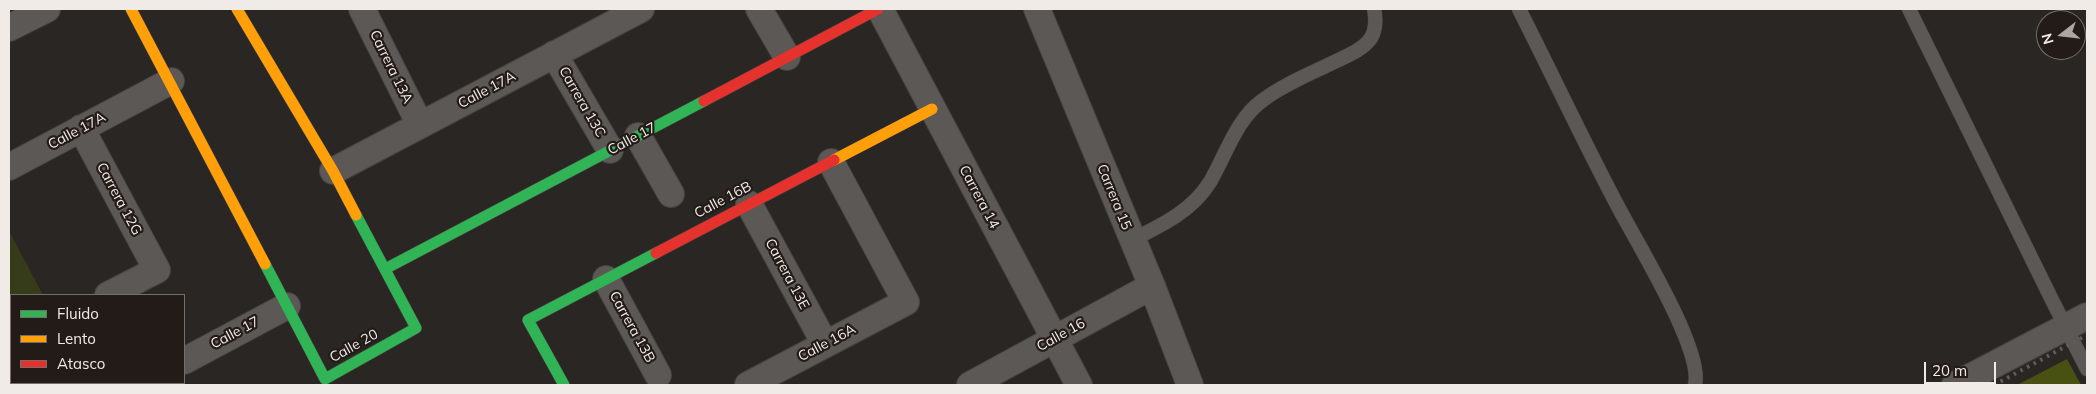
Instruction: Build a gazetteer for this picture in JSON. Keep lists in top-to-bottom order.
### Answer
{
  "streets": {
    "street": [
      "Carrera 13A",
      "Calle 17A",
      "Carrera 13C",
      "Calle 17",
      "Carrera 14",
      "Carrera 15",
      "Carrera 12G",
      "Calle 16B",
      "Carrera 13E",
      "Carrera 13B",
      "Calle 16",
      "Calle 16A",
      "Calle 20"
    ]
  },
  "crossings": [
    ["Carrera 13A", "Calle 17A"],
    ["Calle 17A", "Carrera 13C"],
    ["Calle 17A", "Carrera 12G"],
    ["Calle 17A", "Calle 20"],
    ["Carrera 13C", "Calle 17"],
    ["Calle 17", "Carrera 14"],
    ["Calle 17", "Calle 20"],
    ["Carrera 14", "Calle 16B"],
    ["Carrera 14", "Calle 16"],
    ["Carrera 15", "Calle 16"],
    ["Calle 16B", "Carrera 13E"],
    ["Calle 16B", "Carrera 13B"],
    ["Calle 16B", "Calle 16A"],
    ["Carrera 13E", "Calle 16A"]
  ],
  "legend": ["Fluido", "Lento", "Atasco"],
  "scale_bar": "20 m",
  "north": "left"
}
